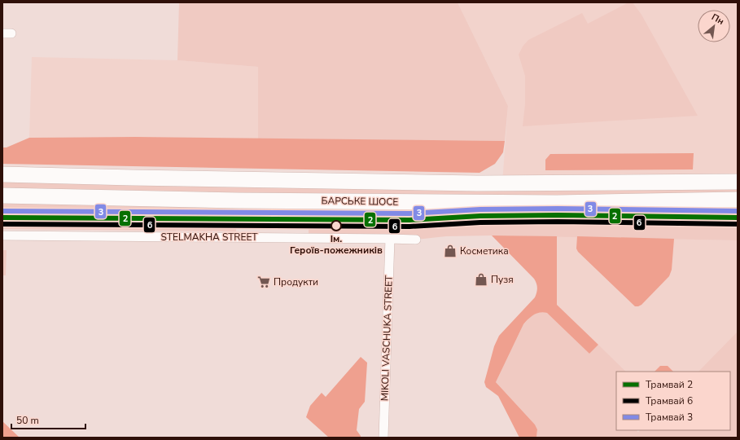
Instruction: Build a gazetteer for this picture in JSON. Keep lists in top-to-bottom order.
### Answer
{
  "streets": {
    "highway": ["БАРСЬКЕ ШОСЕ"],
    "street": ["STELMAKHA STREET", "MIKOLI VASCHUKA STREET"]
  },
  "crossings": [
    ["STELMAKHA STREET", "MIKOLI VASCHUKA STREET"]
  ],
  "places": {
    "other": ["Ім. Героїв-пожежників"],
    "shop": ["Косметика", "Пузя"],
    "supermarket": ["Продукти"]
  },
  "lines": ["tram line 3", "tram line 2", "tram line 6"],
  "legend": ["Трамвай 2", "Трамвай 6", "Трамвай 3"],
  "scale_bar": "50 m",
  "north": "top right"
}
